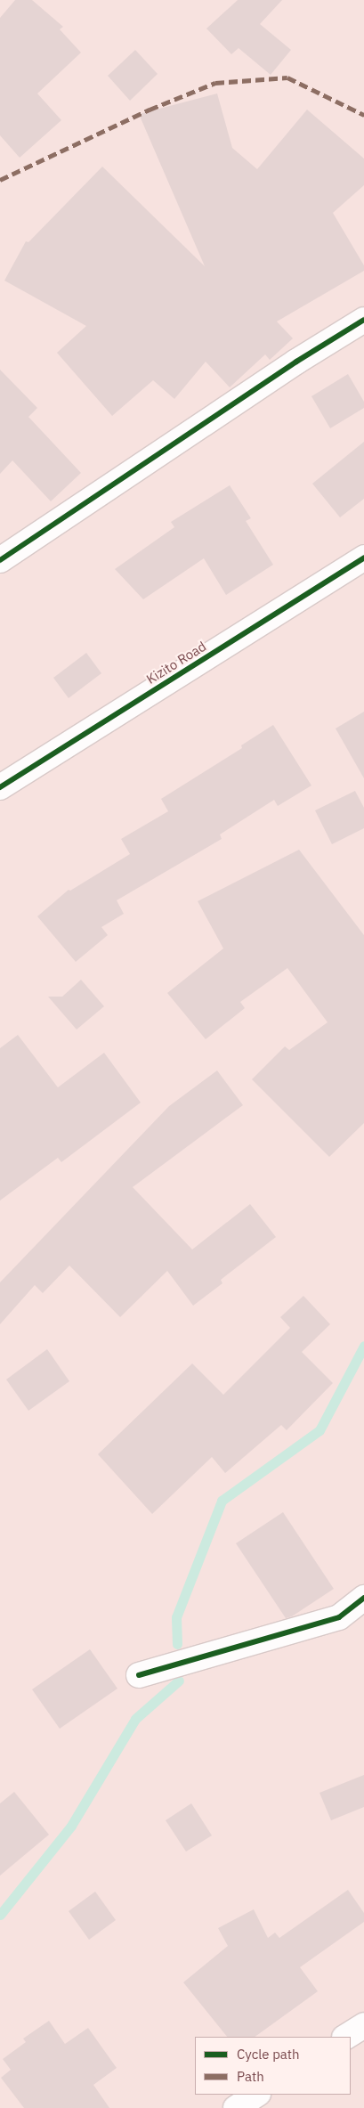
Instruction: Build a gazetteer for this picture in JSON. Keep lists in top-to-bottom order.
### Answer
{
  "streets": {
    "street": ["Kizito Road"]
  },
  "legend": ["Cycle path", "Path"]
}
